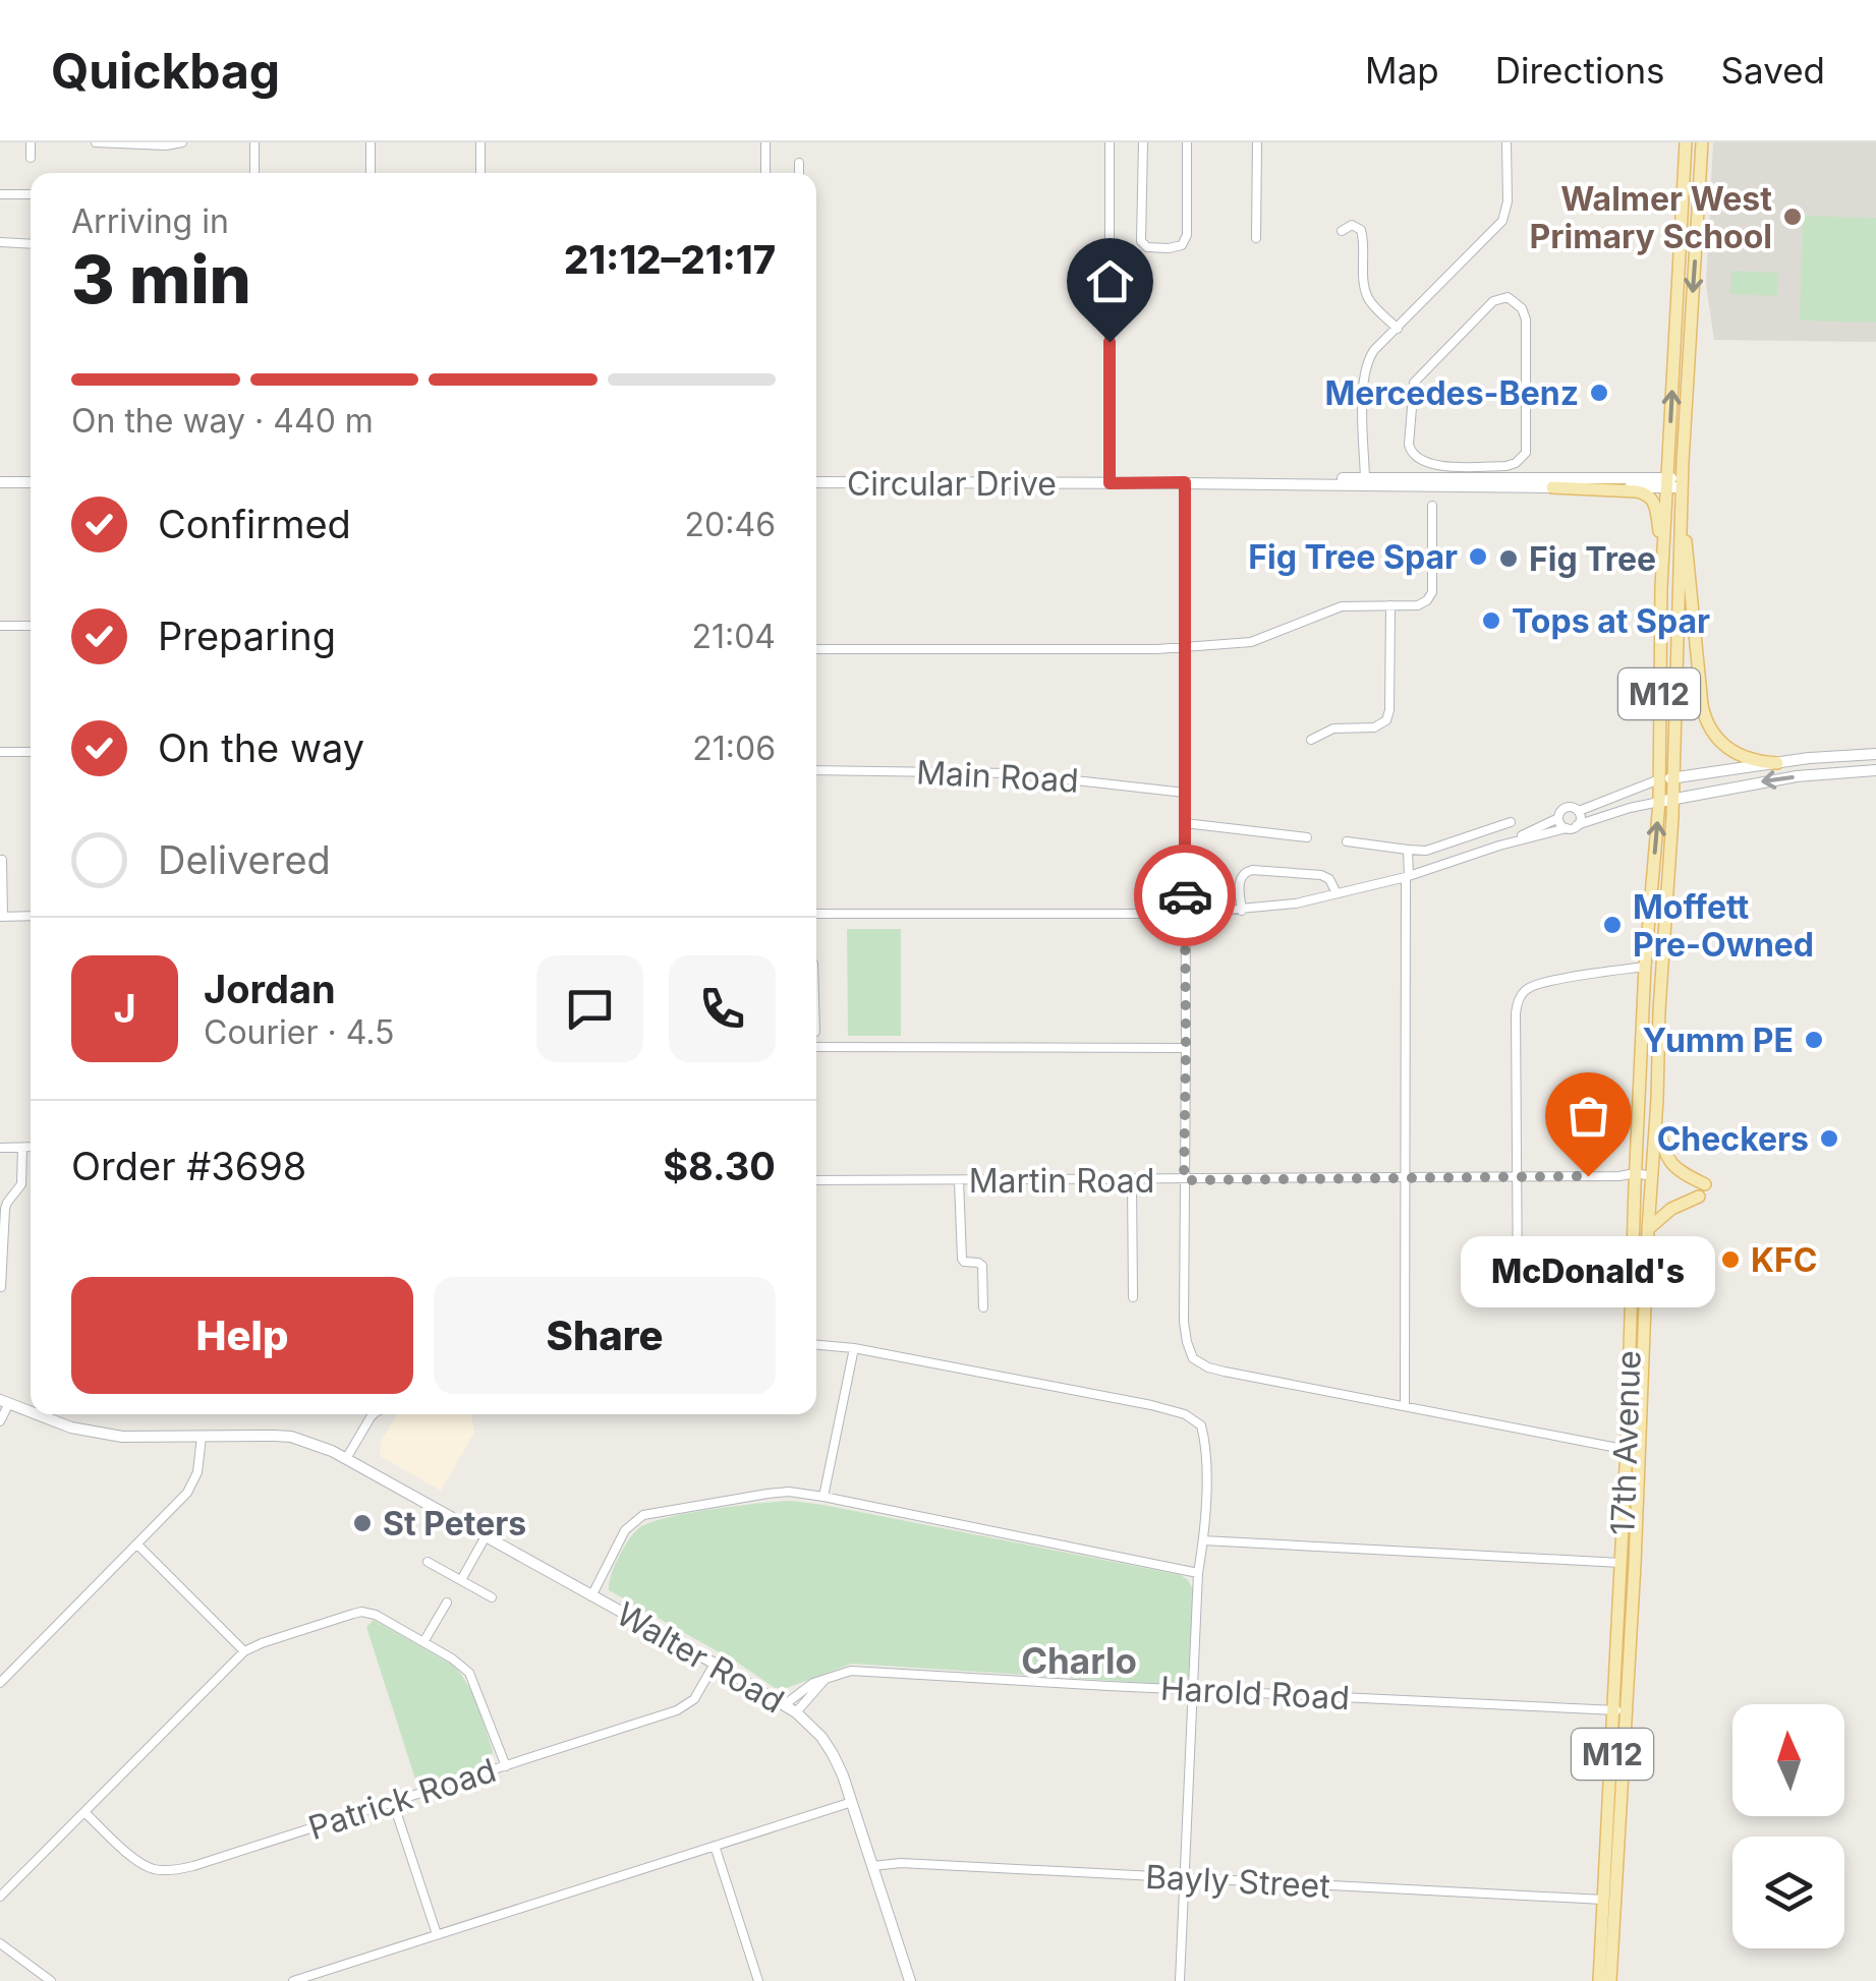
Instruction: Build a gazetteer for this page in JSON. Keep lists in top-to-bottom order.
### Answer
{
  "streets": {
    "main road": ["M12", "17th Avenue"],
    "street": [
      "Circular Drive",
      "Main Road",
      "Martin Road",
      "Walter Road",
      "Harold Road",
      "Patrick Road",
      "Bayly Street"
    ]
  },
  "crossings": [
    ["Circular Drive", "M12"],
    ["Circular Drive", "17th Avenue"],
    ["M12", "17th Avenue"],
    ["Martin Road", "17th Avenue"],
    ["17th Avenue", "Harold Road"],
    ["17th Avenue", "Bayly Street"],
    ["Walter Road", "Patrick Road"],
    ["Walter Road", "Bayly Street"]
  ],
  "districts": ["Charlo"],
  "places": [
    "Walmer West Primary School",
    "Mercedes-Benz",
    "Fig Tree Spar",
    "Fig Tree",
    "Tops at Spar",
    "Moffett Pre-Owned",
    "Yumm PE",
    "Checkers",
    "McDonald's",
    "KFC",
    "St Peters"
  ],
  "north": "top",
  "page": {
    "header": "Quickbag",
    "nav": ["Map", "Directions", "Saved"],
    "heading": ["3 min", "Arriving in", "21:12–21:17"],
    "panel": [
      "Jordan",
      "Courier · 4.5",
      "Order #3698",
      "$8.30"
    ],
    "bar": "On the way · 440 m",
    "list": [
      ["Confirmed", "20:46"],
      ["Preparing", "21:04"],
      ["On the way", "21:06"],
      "Delivered"
    ],
    "round": "J",
    "bubble": "McDonald's",
    "buttons": ["Help", "Share"]
  }
}
